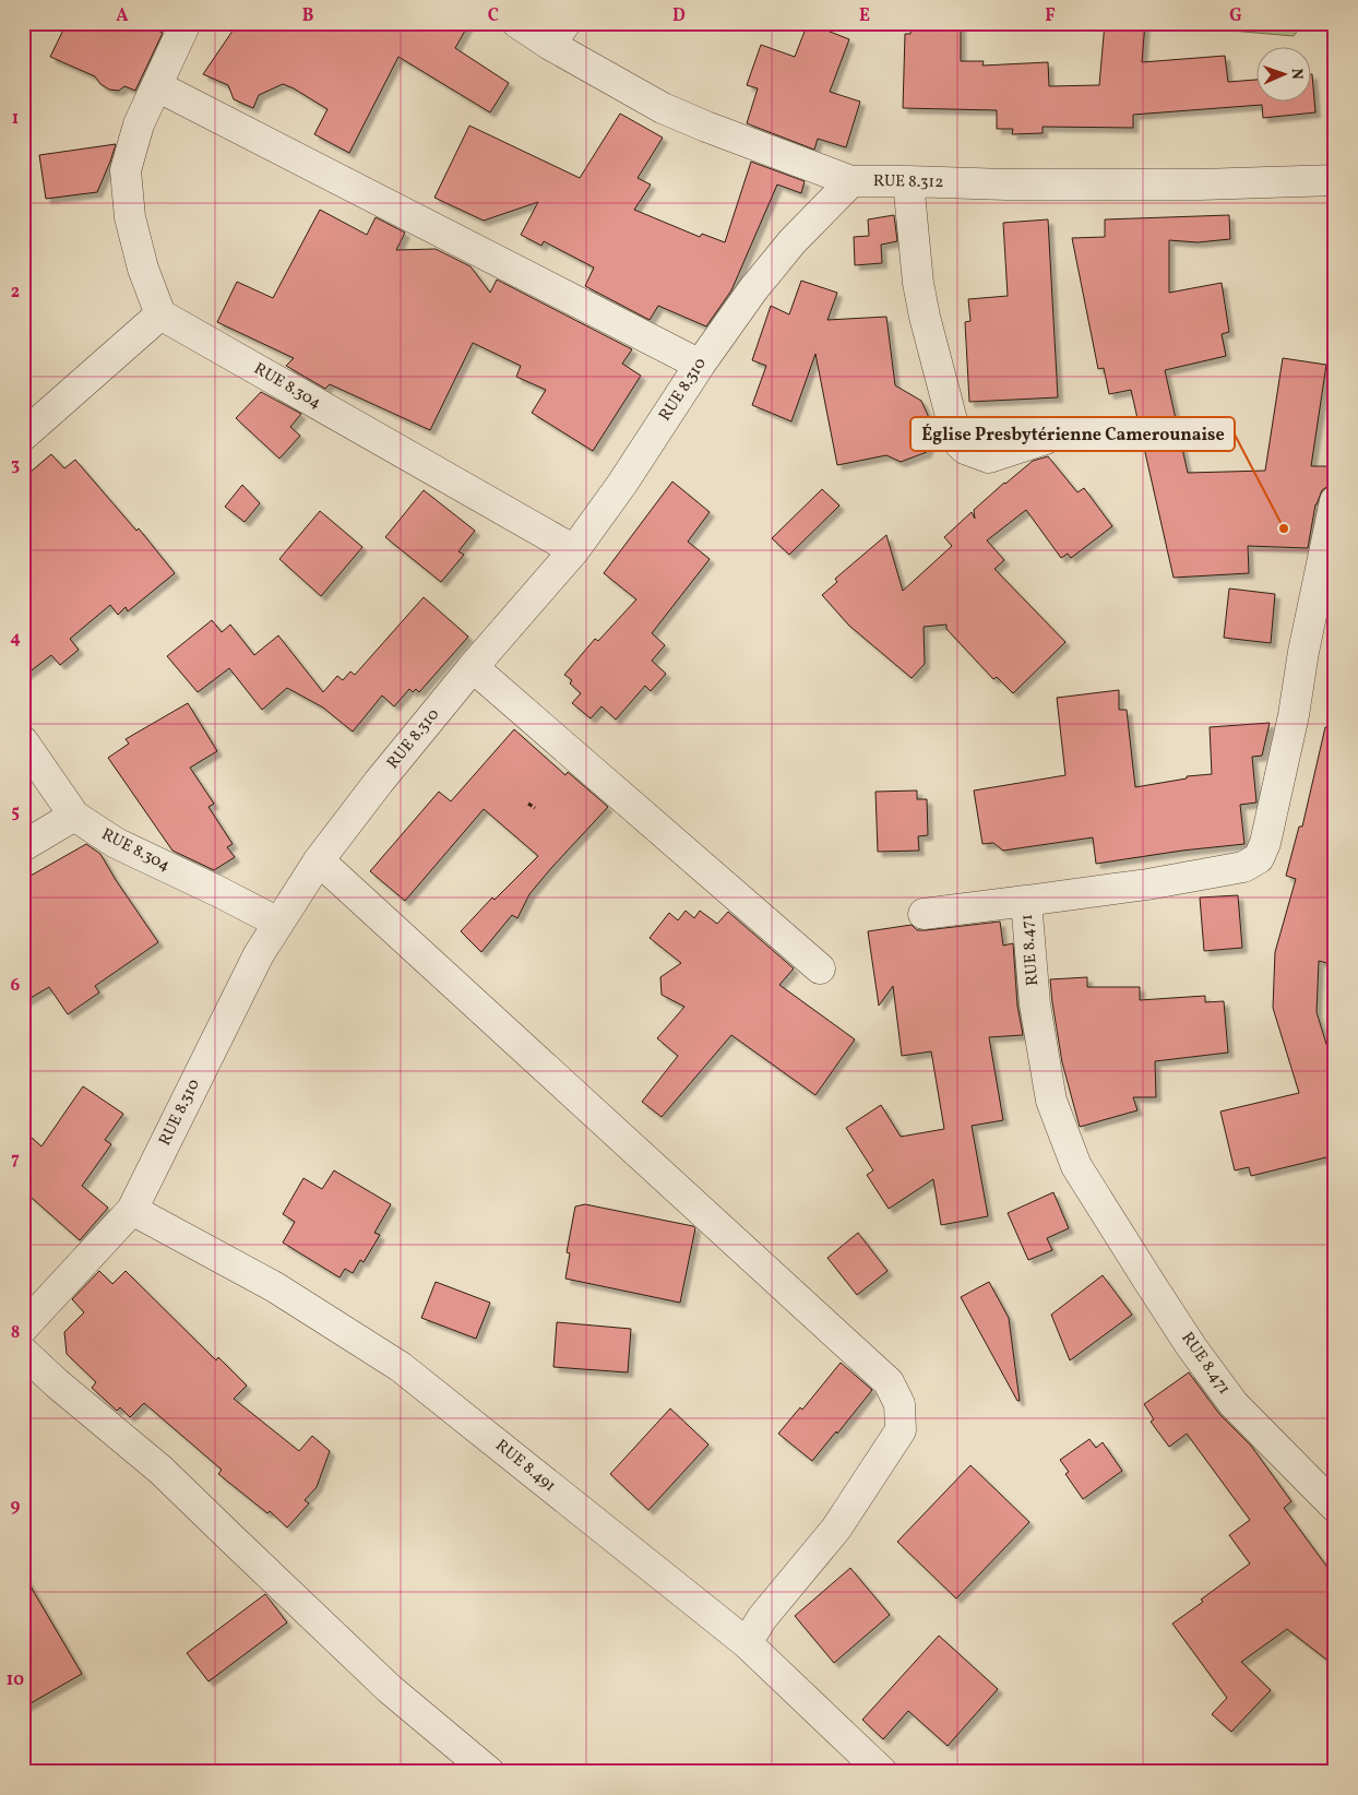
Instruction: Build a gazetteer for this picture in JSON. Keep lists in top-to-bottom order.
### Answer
{
  "streets": {
    "street": [
      "RUE 8.312",
      "RUE 8.304",
      "RUE 8.310",
      "RUE 8.471",
      "RUE 8.491"
    ]
  },
  "crossings": [
    ["RUE 8.312", "RUE 8.310"],
    ["RUE 8.304", "RUE 8.310"],
    ["RUE 8.310", "RUE 8.491"]
  ],
  "places": ["Église Presbytérienne Camerounaise"],
  "north": "right",
  "grid": {
    "columns": [
      "A",
      "B",
      "C",
      "D",
      "E",
      "F",
      "G"
    ],
    "rows": [
      "1",
      "2",
      "3",
      "4",
      "5",
      "6",
      "7",
      "8",
      "9",
      "10"
    ]
  }
}
